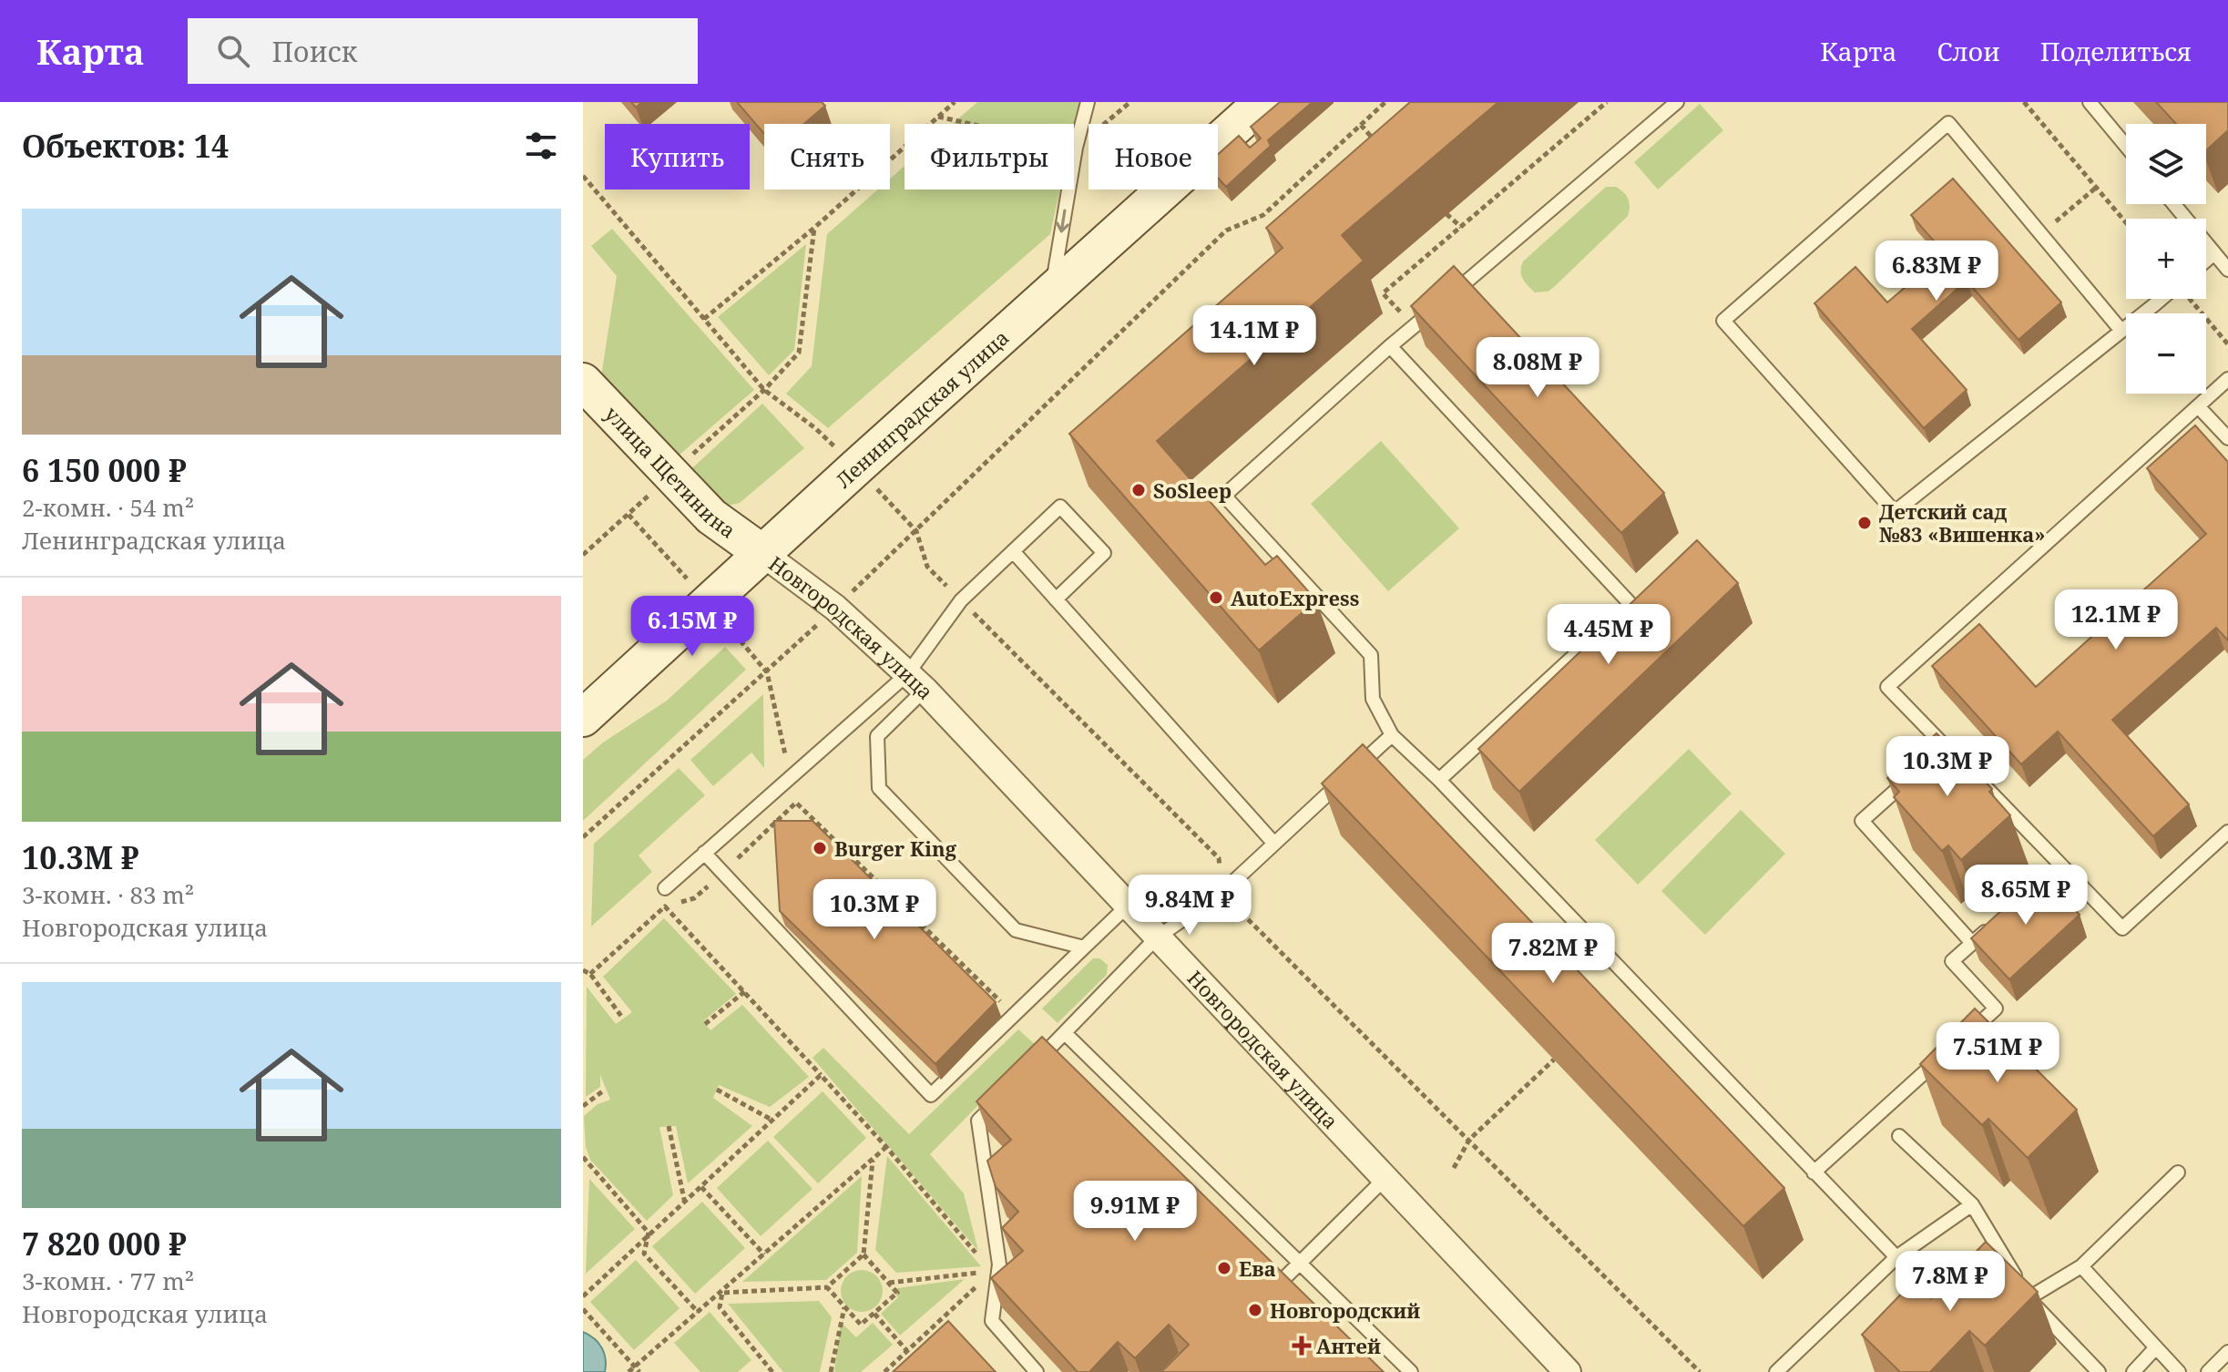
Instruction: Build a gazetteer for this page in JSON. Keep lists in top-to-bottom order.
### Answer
{
  "streets": {
    "main road": ["Ленинградская улица", "улица Щетинина"],
    "street": ["Новгородская улица"]
  },
  "crossings": [
    ["Ленинградская улица", "улица Щетинина"],
    ["Ленинградская улица", "Новгородская улица"],
    ["улица Щетинина", "Новгородская улица"]
  ],
  "places": {
    "other": [
      "SoSleep",
      "Детский сад №83 «Вишенка»",
      "AutoExpress",
      "Burger King",
      "Ева",
      "Новгородский"
    ],
    "health": ["Антей"]
  },
  "page": {
    "header": "Карта",
    "search": "Поиск",
    "nav": ["Карта", "Слои", "Поделиться"],
    "heading": "Объектов: 14",
    "map_buttons": ["+", "−"],
    "chip": [
      "Купить",
      "Снять",
      "Фильтры",
      "Новое"
    ],
    "list": [
      {
        "name": "6 150 000 ₽",
        "note": "2-комн. · 54 m² · Ленинградская улица"
      },
      {
        "name": "10.3M ₽",
        "note": "3-комн. · 83 m² · Новгородская улица"
      },
      {
        "name": "7 820 000 ₽",
        "note": "3-комн. · 77 m² · Новгородская улица"
      }
    ],
    "price": [
      "6.83M ₽",
      "14.1M ₽",
      "8.08M ₽",
      "12.1M ₽",
      "6.15M ₽",
      "4.45M ₽",
      "10.3M ₽",
      "8.65M ₽",
      "9.84M ₽",
      "10.3M ₽",
      "7.82M ₽",
      "7.51M ₽",
      "9.91M ₽",
      "7.8M ₽"
    ]
  }
}
